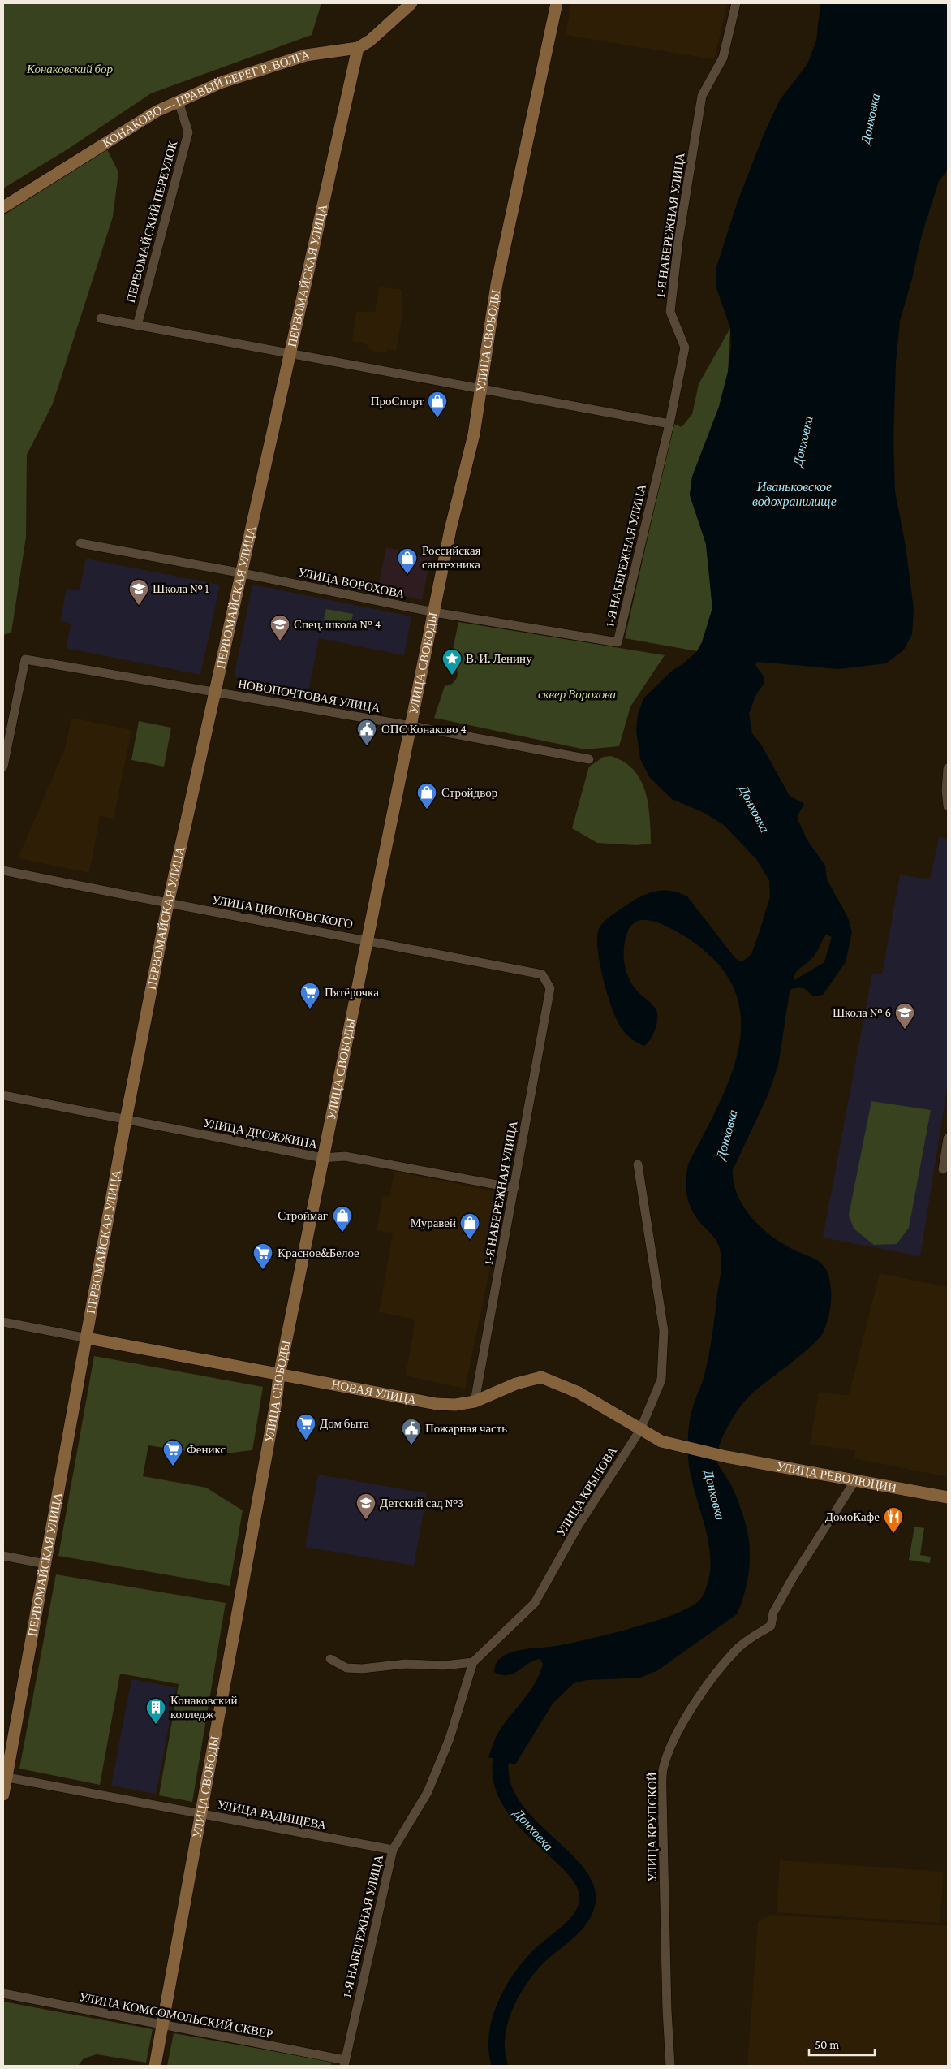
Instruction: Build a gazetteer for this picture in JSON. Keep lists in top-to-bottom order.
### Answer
{
  "streets": {
    "main road": [
      "КОНАКОВО — ПРАВЫЙ БЕРЕГ Р. ВОЛГА",
      "ПЕРВОМАЙСКАЯ УЛИЦА",
      "УЛИЦА СВОБОДЫ",
      "НОВАЯ УЛИЦА",
      "УЛИЦА РЕВОЛЮЦИИ"
    ],
    "street": [
      "ПЕРВОМАЙСКИЙ ПЕРЕУЛОК",
      "1-Я НАБЕРЕЖНАЯ УЛИЦА",
      "УЛИЦА ВОРОХОВА",
      "НОВОПОЧТОВАЯ УЛИЦА",
      "УЛИЦА ЦИОЛКОВСКОГО",
      "УЛИЦА ДРОЖЖИНА",
      "УЛИЦА КРЫЛОВА",
      "УЛИЦА РАДИЩЕВА",
      "УЛИЦА КРУПСКОЙ",
      "УЛИЦА КОМСОМОЛЬСКИЙ СКВЕР"
    ]
  },
  "crossings": [
    ["КОНАКОВО — ПРАВЫЙ БЕРЕГ Р. ВОЛГА", "ПЕРВОМАЙСКИЙ ПЕРЕУЛОК"],
    ["КОНАКОВО — ПРАВЫЙ БЕРЕГ Р. ВОЛГА", "ПЕРВОМАЙСКАЯ УЛИЦА"],
    ["1-Я НАБЕРЕЖНАЯ УЛИЦА", "УЛИЦА ВОРОХОВА"],
    ["1-Я НАБЕРЕЖНАЯ УЛИЦА", "УЛИЦА ЦИОЛКОВСКОГО"],
    ["1-Я НАБЕРЕЖНАЯ УЛИЦА", "УЛИЦА ДРОЖЖИНА"],
    ["1-Я НАБЕРЕЖНАЯ УЛИЦА", "НОВАЯ УЛИЦА"],
    ["1-Я НАБЕРЕЖНАЯ УЛИЦА", "УЛИЦА КРЫЛОВА"],
    ["1-Я НАБЕРЕЖНАЯ УЛИЦА", "УЛИЦА РАДИЩЕВА"],
    ["1-Я НАБЕРЕЖНАЯ УЛИЦА", "УЛИЦА КОМСОМОЛЬСКИЙ СКВЕР"],
    ["ПЕРВОМАЙСКАЯ УЛИЦА", "УЛИЦА ВОРОХОВА"],
    ["ПЕРВОМАЙСКАЯ УЛИЦА", "НОВОПОЧТОВАЯ УЛИЦА"],
    ["ПЕРВОМАЙСКАЯ УЛИЦА", "УЛИЦА ЦИОЛКОВСКОГО"],
    ["ПЕРВОМАЙСКАЯ УЛИЦА", "УЛИЦА ДРОЖЖИНА"],
    ["ПЕРВОМАЙСКАЯ УЛИЦА", "НОВАЯ УЛИЦА"],
    ["ПЕРВОМАЙСКАЯ УЛИЦА", "УЛИЦА РАДИЩЕВА"],
    ["УЛИЦА СВОБОДЫ", "УЛИЦА ВОРОХОВА"],
    ["УЛИЦА СВОБОДЫ", "НОВОПОЧТОВАЯ УЛИЦА"],
    ["УЛИЦА СВОБОДЫ", "УЛИЦА ЦИОЛКОВСКОГО"],
    ["УЛИЦА СВОБОДЫ", "УЛИЦА ДРОЖЖИНА"],
    ["УЛИЦА СВОБОДЫ", "НОВАЯ УЛИЦА"],
    ["УЛИЦА СВОБОДЫ", "УЛИЦА РАДИЩЕВА"],
    ["УЛИЦА СВОБОДЫ", "УЛИЦА КОМСОМОЛЬСКИЙ СКВЕР"],
    ["НОВАЯ УЛИЦА", "УЛИЦА РЕВОЛЮЦИИ"],
    ["НОВАЯ УЛИЦА", "УЛИЦА КРЫЛОВА"],
    ["УЛИЦА РЕВОЛЮЦИИ", "УЛИЦА КРУПСКОЙ"]
  ],
  "water": ["Донховка", "Иваньковское водохранилище"],
  "parks": ["Конаковский бор", "сквер Ворохова"],
  "places": {
    "shop": [
      "ПроСпорт",
      "Российская сантехника",
      "Стройдвор",
      "Строймаг",
      "Муравей"
    ],
    "school or university": [
      "Школа № 1",
      "Спец. школа № 4",
      "Школа № 6",
      "Детский сад №3"
    ],
    "place": ["В. И. Ленину"],
    "public building": ["ОПС Конаково 4", "Пожарная часть"],
    "supermarket": [
      "Пятёрочка",
      "Красное&Белое",
      "Дом быта",
      "Феникс"
    ],
    "restaurant": ["ДомоКафе"],
    "building": ["Конаковский колледж"]
  },
  "scale_bar": "50 m"
}
